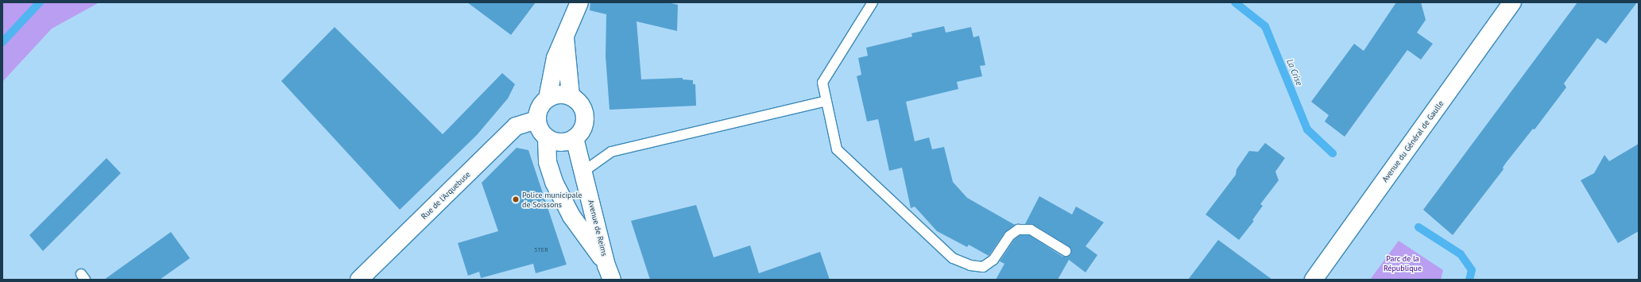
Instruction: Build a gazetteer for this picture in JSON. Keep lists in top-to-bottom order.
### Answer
{
  "streets": {
    "main road": ["Avenue du Général de Gaulle", "Rue de l'Arquebuse", "Avenue de Reims"]
  },
  "crossings": [
    ["Rue de l'Arquebuse", "Avenue de Reims"]
  ],
  "water": ["La Crise"],
  "parks": ["Parc de la République"],
  "places": ["Police municipale de Soissons"],
  "house_numbers": ["5TER"]
}
